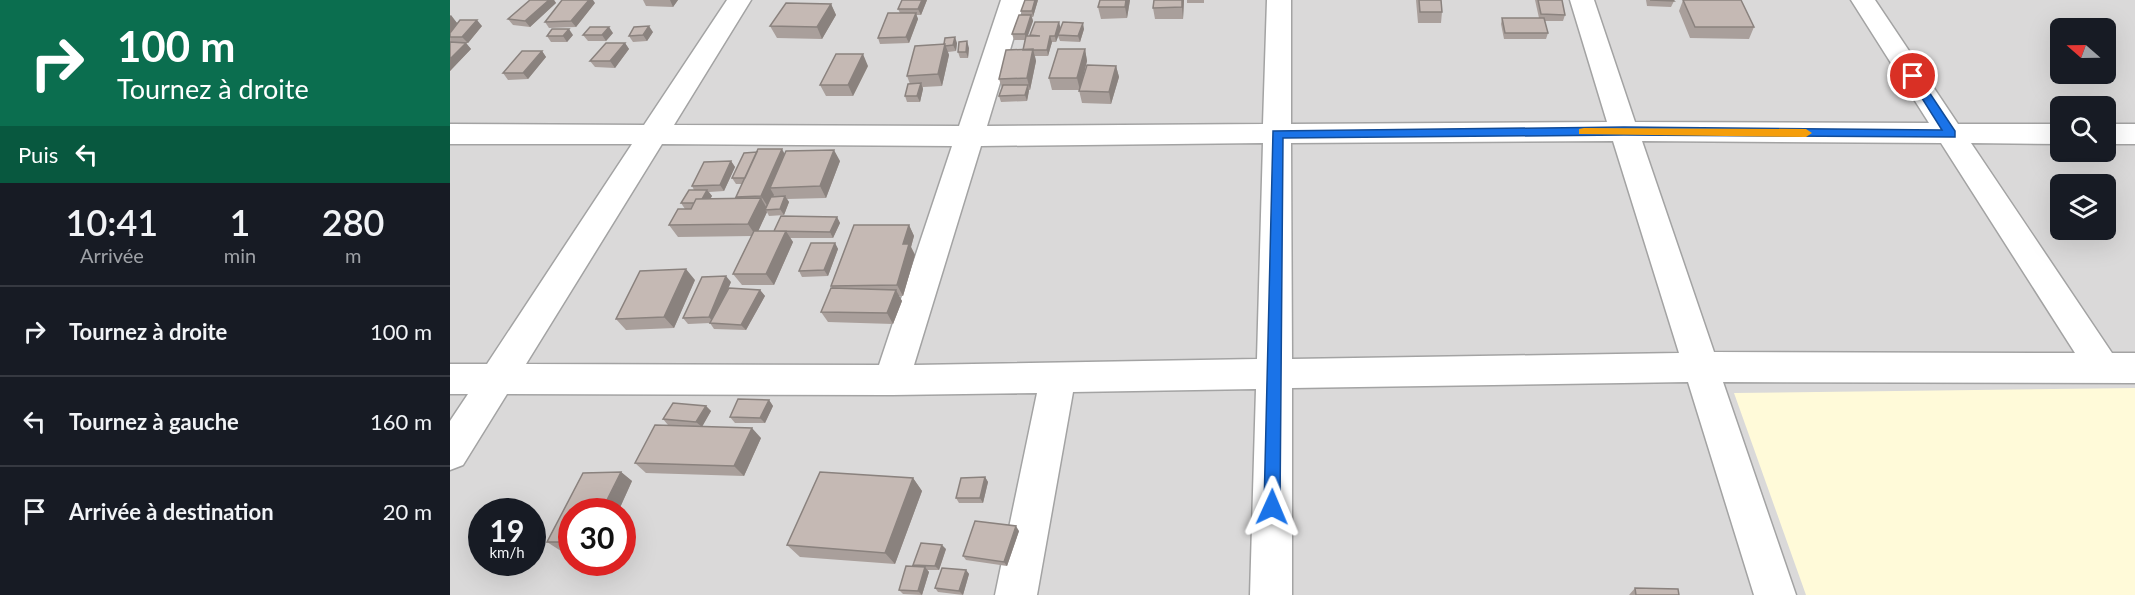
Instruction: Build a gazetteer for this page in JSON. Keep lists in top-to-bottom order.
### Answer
{
  "north": "left",
  "page": {
    "turn": ["100 m", "Tournez à droite"],
    "then": "Puis",
    "eta": [
      "10:41",
      "Arrivée",
      "1",
      "min",
      "280",
      "m"
    ],
    "list": [
      {
        "name": "Tournez à droite",
        "value": "100 m"
      },
      {
        "name": "Tournez à gauche",
        "value": "160 m"
      },
      {
        "name": "Arrivée à destination",
        "value": "20 m"
      }
    ],
    "speed": "19 km/h",
    "limit": "30"
  }
}
